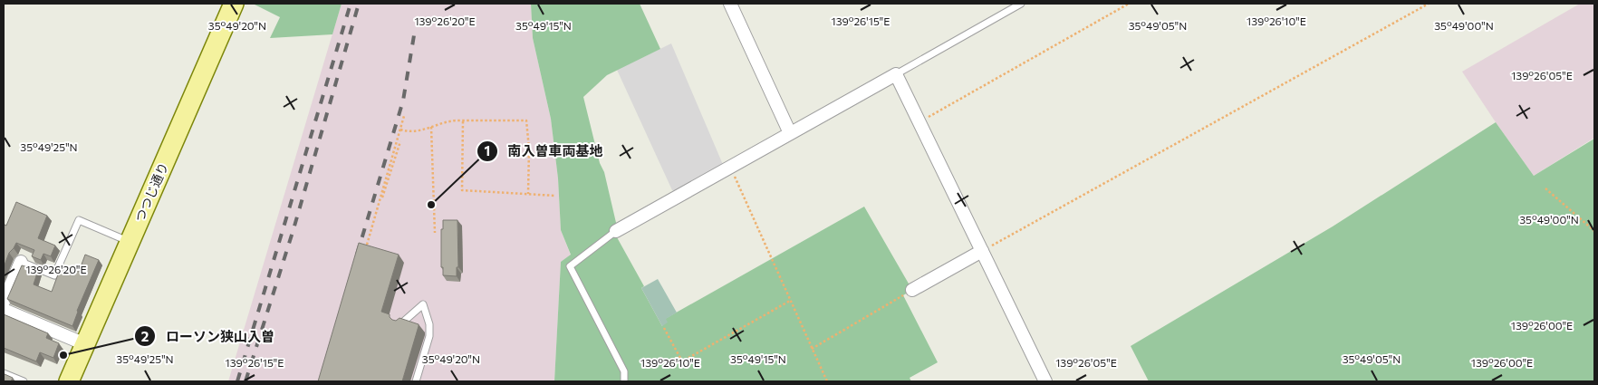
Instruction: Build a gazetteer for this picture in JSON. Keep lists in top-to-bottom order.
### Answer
{
  "streets": {
    "main road": ["つつじ通り"]
  },
  "places": ["南入曽車両基地", "ローソン狭山入曽"],
  "coordinates": [
    "139°26'20\"E",
    "139°26'15\"E",
    "139°26'10\"E",
    "35°49'05\"N",
    "35°49'00\"N",
    "35°49'20\"N",
    "35°49'15\"N",
    "139°26'05\"E",
    "35°49'25\"N",
    "139°26'00\"E"
  ]
}
